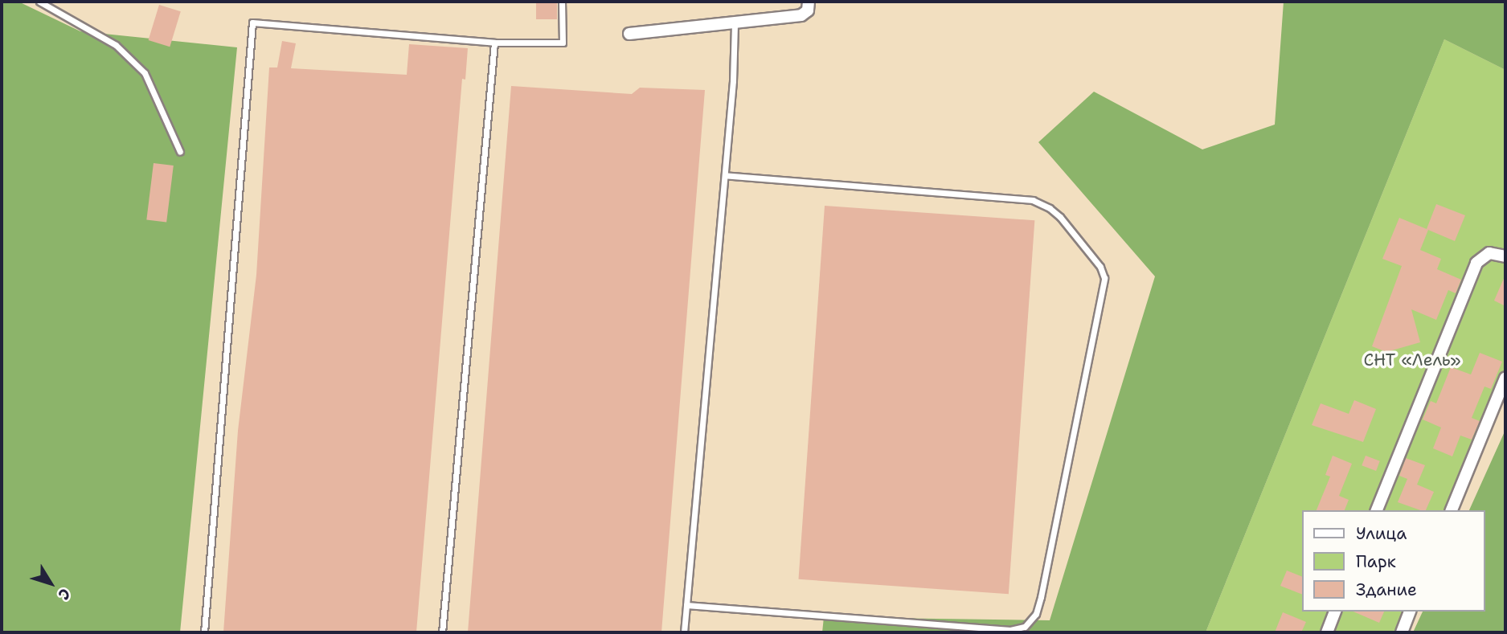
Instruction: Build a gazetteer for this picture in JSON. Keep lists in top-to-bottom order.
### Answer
{
  "parks": ["СНТ «Лель»"],
  "legend": ["Улица", "Парк", "Здание"],
  "north": "bottom right"
}
